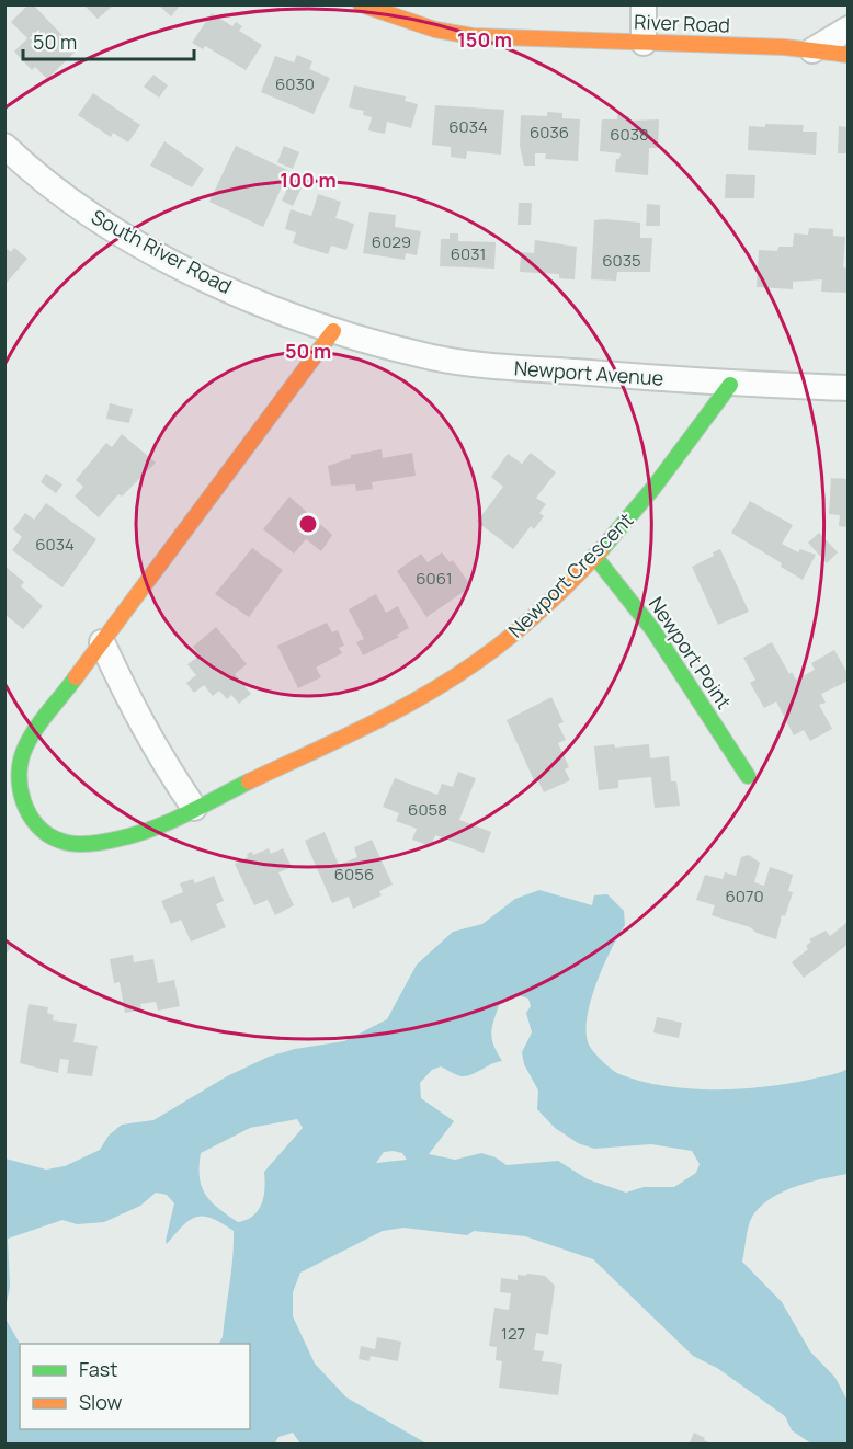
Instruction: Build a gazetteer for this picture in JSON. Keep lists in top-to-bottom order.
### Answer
{
  "streets": {
    "street": [
      "River Road",
      "South River Road",
      "Newport Avenue",
      "Newport Crescent",
      "Newport Point"
    ]
  },
  "crossings": [
    ["South River Road", "Newport Avenue"],
    ["South River Road", "Newport Crescent"],
    ["Newport Avenue", "Newport Crescent"],
    ["Newport Crescent", "Newport Point"]
  ],
  "house_numbers": [
    "6030",
    "6034",
    "6036",
    "6038",
    "6029",
    "6031",
    "6035",
    "6034",
    "6061",
    "6058",
    "6056",
    "6070",
    "127"
  ],
  "legend": ["Fast", "Slow"],
  "scale_bar": "50 m",
  "rings": ["150 m", "100 m", "50 m"]
}
